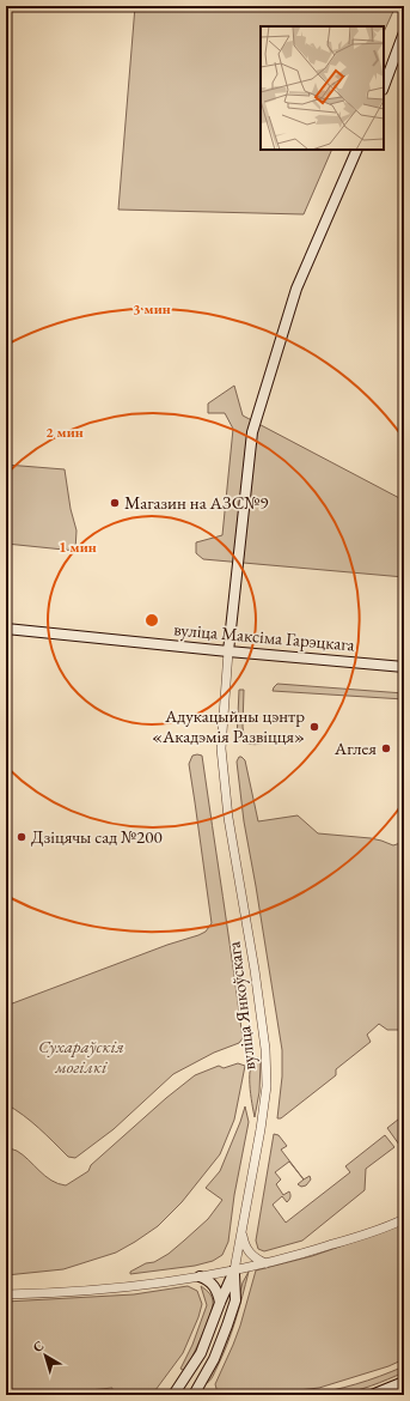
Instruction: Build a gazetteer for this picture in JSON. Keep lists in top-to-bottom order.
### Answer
{
  "streets": {
    "main road": ["вуліца Максіма Гарэцкага"],
    "street": ["вуліца Янкоўскага"]
  },
  "crossings": [
    ["вуліца Максіма Гарэцкага", "вуліца Янкоўскага"]
  ],
  "parks": ["Сухараўскія могілкі"],
  "places": [
    "Магазин на АЗС№9",
    "Адукацыйны цэнтр «Акадэмія Развіцця»",
    "Аглея",
    "Дзіцячы сад №200"
  ],
  "north": "top left",
  "rings": ["3 мин", "2 мин", "1 мин"]
}
